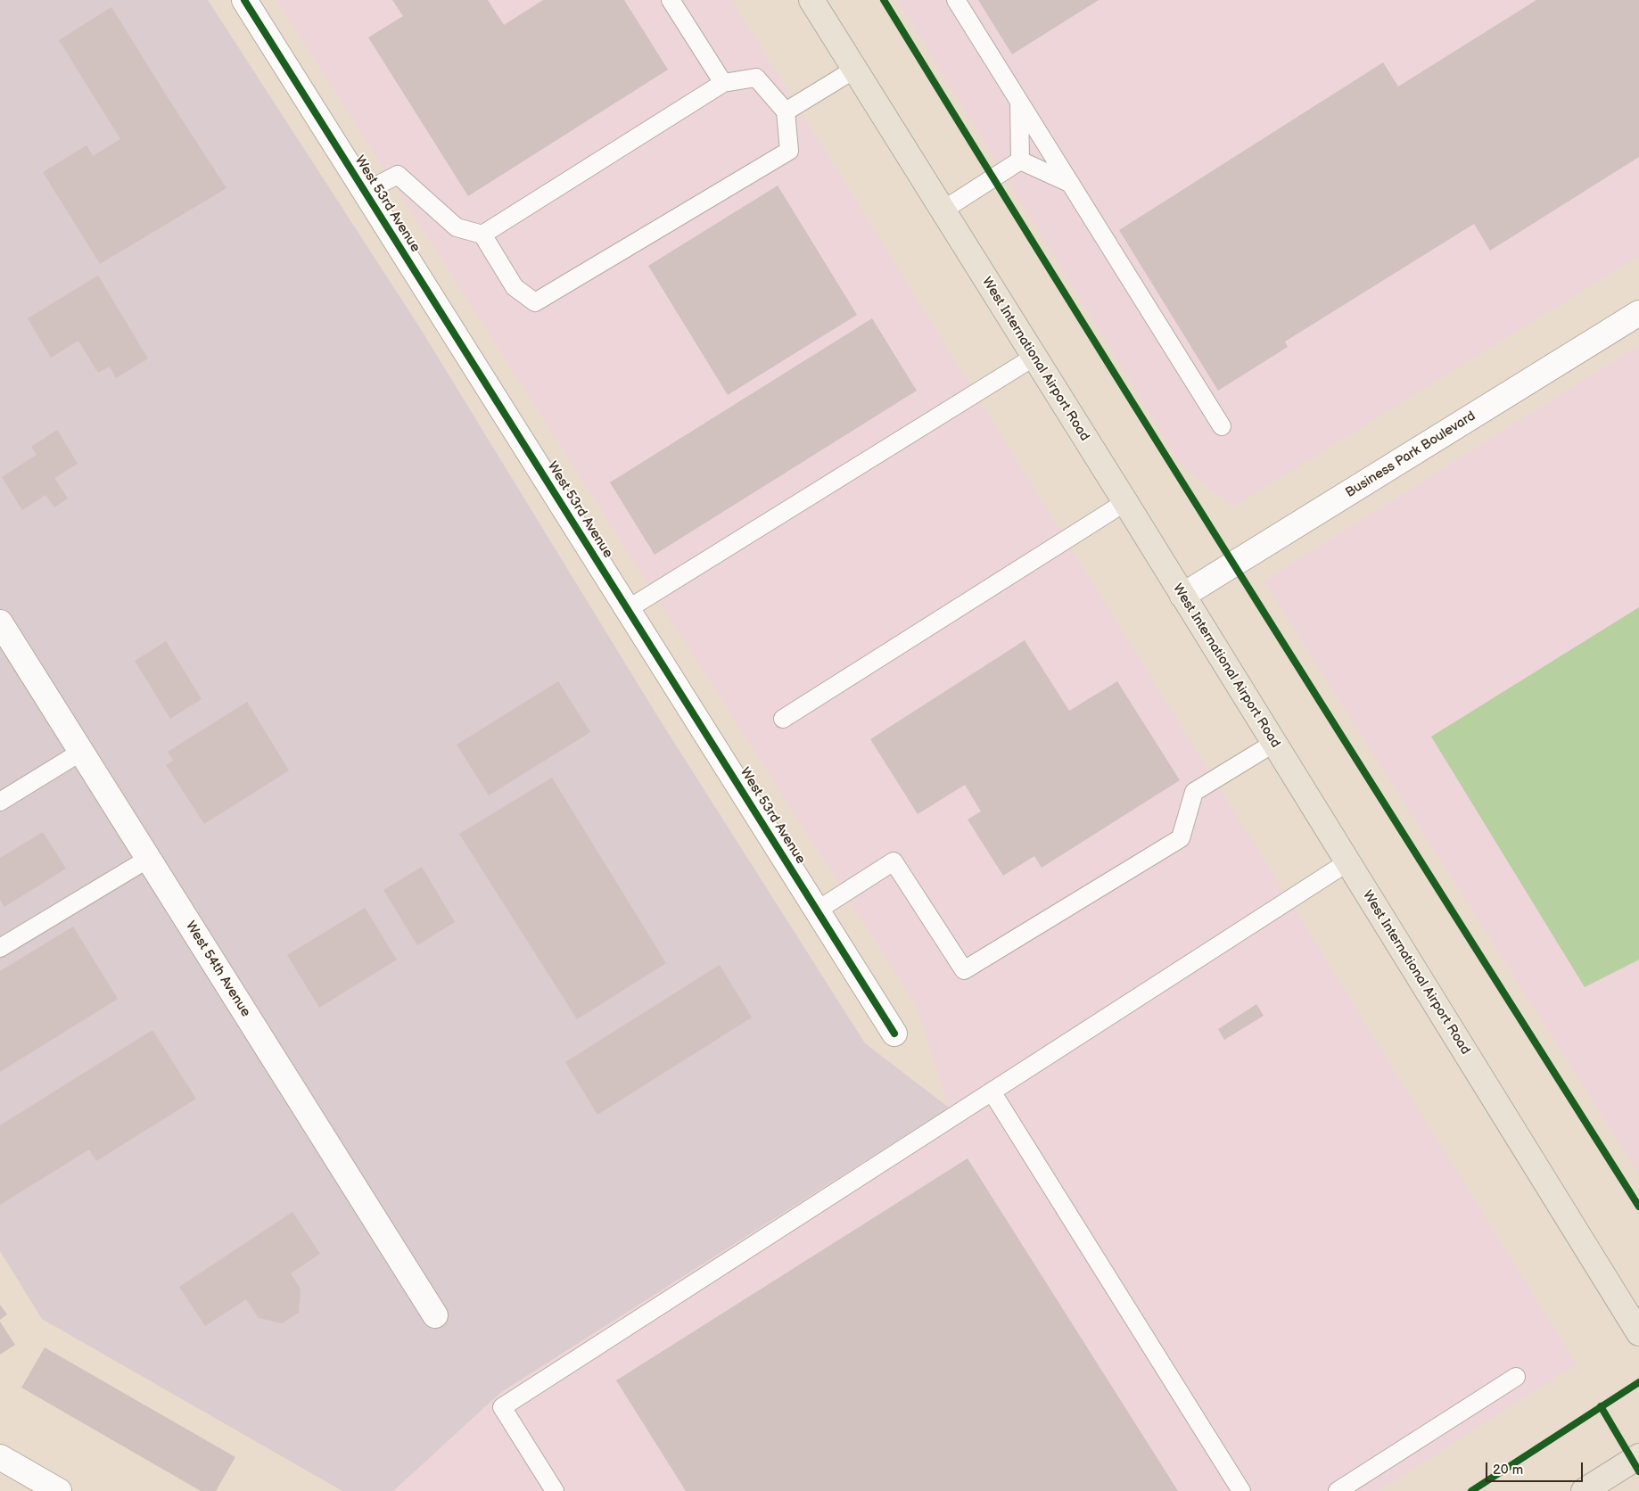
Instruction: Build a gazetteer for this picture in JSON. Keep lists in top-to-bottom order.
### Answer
{
  "streets": {
    "main road": ["West International Airport Road"],
    "street": ["West 53rd Avenue", "Business Park Boulevard", "West 54th Avenue"]
  },
  "crossings": [
    ["West International Airport Road", "Business Park Boulevard"]
  ],
  "scale_bar": "20 m"
}
